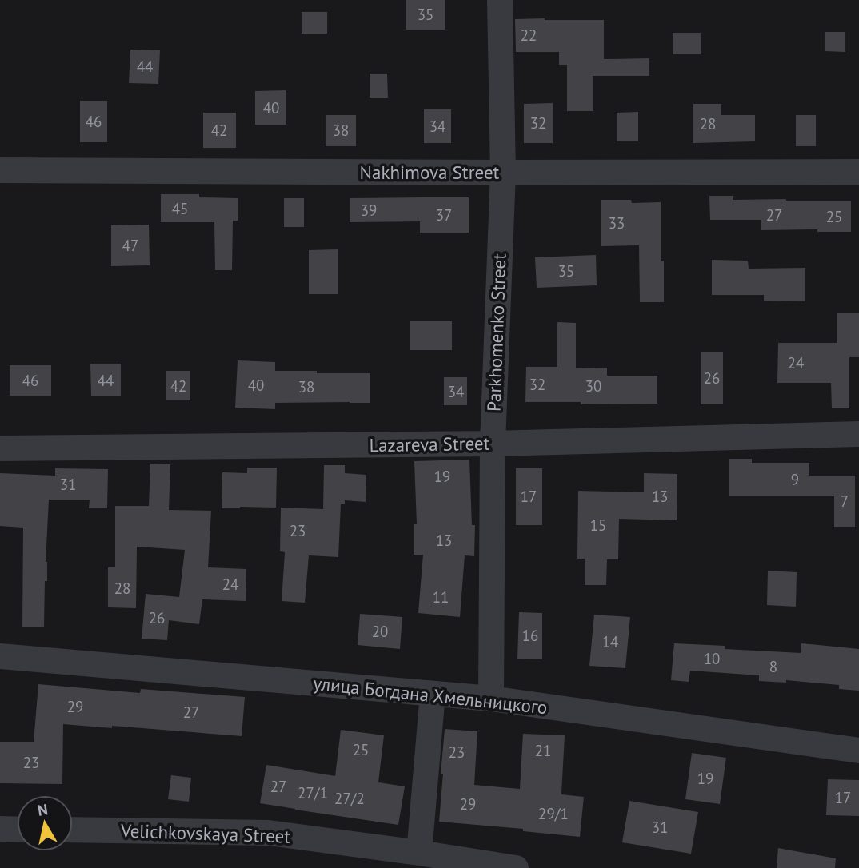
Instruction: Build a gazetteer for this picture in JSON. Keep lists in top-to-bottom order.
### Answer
{
  "streets": {
    "street": [
      "Nakhimova Street",
      "Parkhomenko Street",
      "Lazareva Street",
      "улица Богдана Хмельницкого",
      "Velichkovskaya Street"
    ]
  },
  "crossings": [
    ["Nakhimova Street", "Parkhomenko Street"],
    ["Parkhomenko Street", "Lazareva Street"],
    ["Parkhomenko Street", "улица Богдана Хмельницкого"]
  ],
  "house_numbers": [
    "35",
    "22",
    "44",
    "40",
    "46",
    "32",
    "28",
    "34",
    "42",
    "38",
    "45",
    "39",
    "37",
    "27",
    "25",
    "33",
    "47",
    "35",
    "24",
    "26",
    "46",
    "44",
    "32",
    "40",
    "42",
    "30",
    "38",
    "34",
    "19",
    "9",
    "31",
    "17",
    "13",
    "7",
    "15",
    "23",
    "13",
    "24",
    "28",
    "11",
    "26",
    "20",
    "16",
    "14",
    "10",
    "8",
    "29",
    "27",
    "25",
    "21",
    "23",
    "23",
    "19",
    "27",
    "27/1",
    "17",
    "27/2",
    "29",
    "29/1",
    "31"
  ],
  "north": "top"
}
